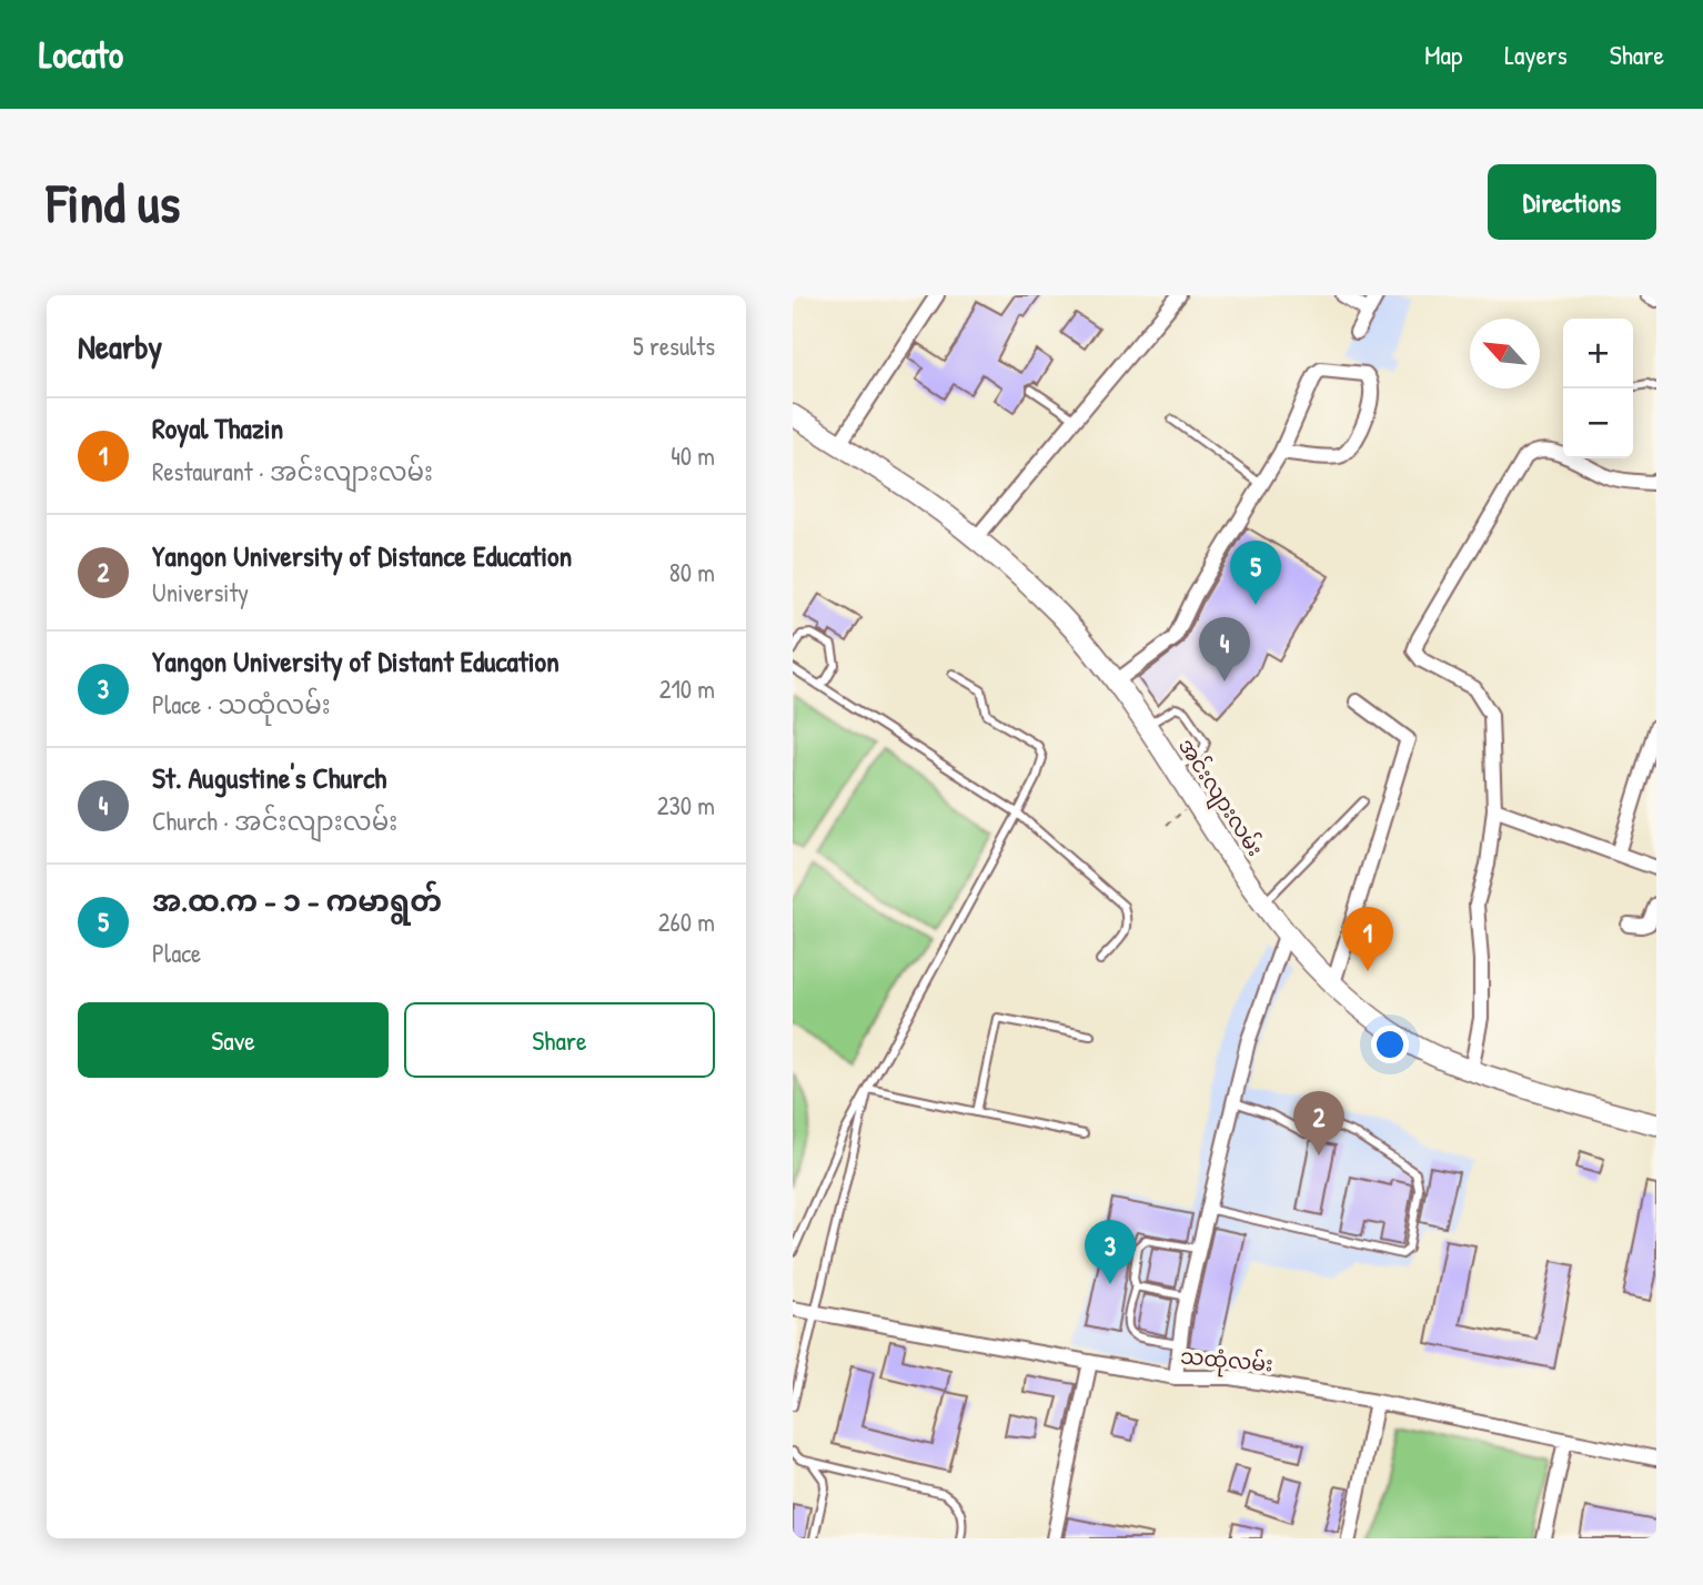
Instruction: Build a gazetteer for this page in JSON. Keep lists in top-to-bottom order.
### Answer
{
  "streets": {
    "main road": ["အင်းလျားလမ်း"],
    "street": ["သထုံလမ်း"]
  },
  "north": "top left",
  "page": {
    "header": "Locato",
    "nav": ["Map", "Layers", "Share"],
    "buttons": [
      "Directions",
      ["Save", "Share"]
    ],
    "title": "Find us",
    "heading": ["Nearby", "5 results"],
    "map_buttons": ["+", "−"],
    "list": [
      {
        "mark": "1",
        "name": "Royal Thazin",
        "note": "Restaurant · အင်းလျားလမ်း",
        "value": "40 m"
      },
      {
        "mark": "2",
        "name": "Yangon University of Distance Education",
        "note": "University",
        "value": "80 m"
      },
      {
        "mark": "3",
        "name": "Yangon University of Distant Education",
        "note": "Place · သထုံလမ်း",
        "value": "210 m"
      },
      {
        "mark": "4",
        "name": "St. Augustine's Church",
        "note": "Church · အင်းလျားလမ်း",
        "value": "230 m"
      },
      {
        "mark": "5",
        "name": "အ.ထ.က - ၁ - ကမာရွတ်",
        "note": "Place",
        "value": "260 m"
      }
    ],
    "pins": [
      "5",
      "4",
      "1",
      "2",
      "3"
    ]
  }
}
